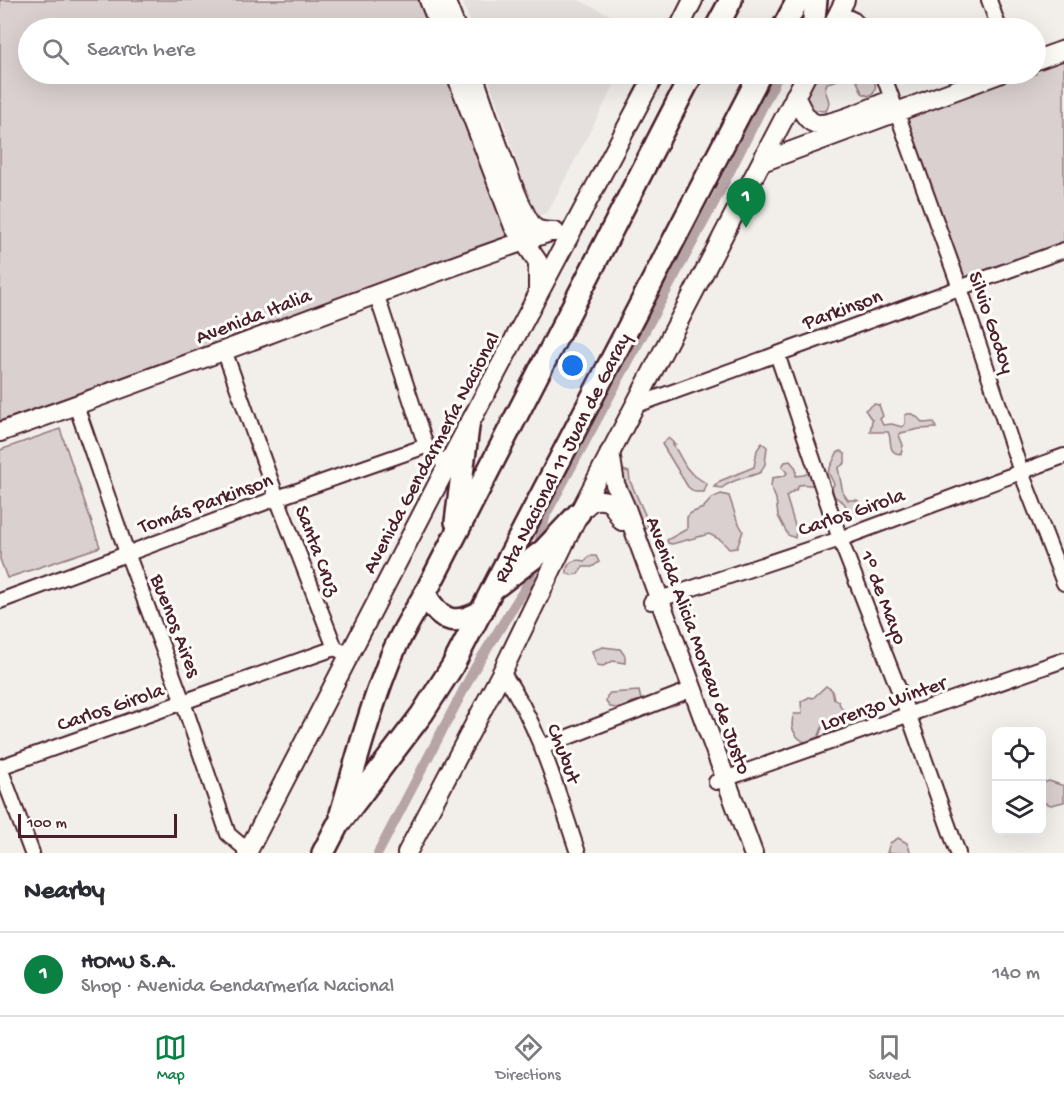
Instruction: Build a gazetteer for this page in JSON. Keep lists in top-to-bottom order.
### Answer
{
  "streets": {
    "highway": ["Ruta Nacional 11 Juan de Garay"],
    "main road": ["Avenida Italia", "Avenida Gendarmería Nacional", "Avenida Alicia Moreau de Justo"],
    "street": [
      "Parkinson",
      "Silvio Godoy",
      "Tomás Parkinson",
      "Carlos Girola",
      "Santa Cruz",
      "1° de Mayo",
      "Buenos Aires",
      "Lorenzo Winter",
      "Chubut"
    ]
  },
  "crossings": [
    ["Parkinson", "Silvio Godoy"],
    ["Parkinson", "1° de Mayo"],
    ["Avenida Italia", "Avenida Gendarmería Nacional"],
    ["Avenida Italia", "Santa Cruz"],
    ["Avenida Italia", "Buenos Aires"],
    ["Silvio Godoy", "Carlos Girola"],
    ["Avenida Gendarmería Nacional", "Carlos Girola"],
    ["Avenida Gendarmería Nacional", "Santa Cruz"],
    ["Avenida Gendarmería Nacional", "Buenos Aires"],
    ["Tomás Parkinson", "Santa Cruz"],
    ["Tomás Parkinson", "Buenos Aires"],
    ["Carlos Girola", "Santa Cruz"],
    ["Carlos Girola", "1° de Mayo"],
    ["Carlos Girola", "Buenos Aires"],
    ["Carlos Girola", "Avenida Alicia Moreau de Justo"],
    ["1° de Mayo", "Lorenzo Winter"],
    ["Avenida Alicia Moreau de Justo", "Lorenzo Winter"]
  ],
  "scale_bar": "100 m",
  "page": {
    "search": "Search here",
    "pins": "1",
    "scale": "100 m",
    "heading": "Nearby",
    "list": [
      {
        "mark": "1",
        "name": "HOMU S.A.",
        "note": "Shop · Avenida Gendarmería Nacional",
        "value": "140 m"
      }
    ],
    "nav": ["Map", "Directions", "Saved"]
  }
}
